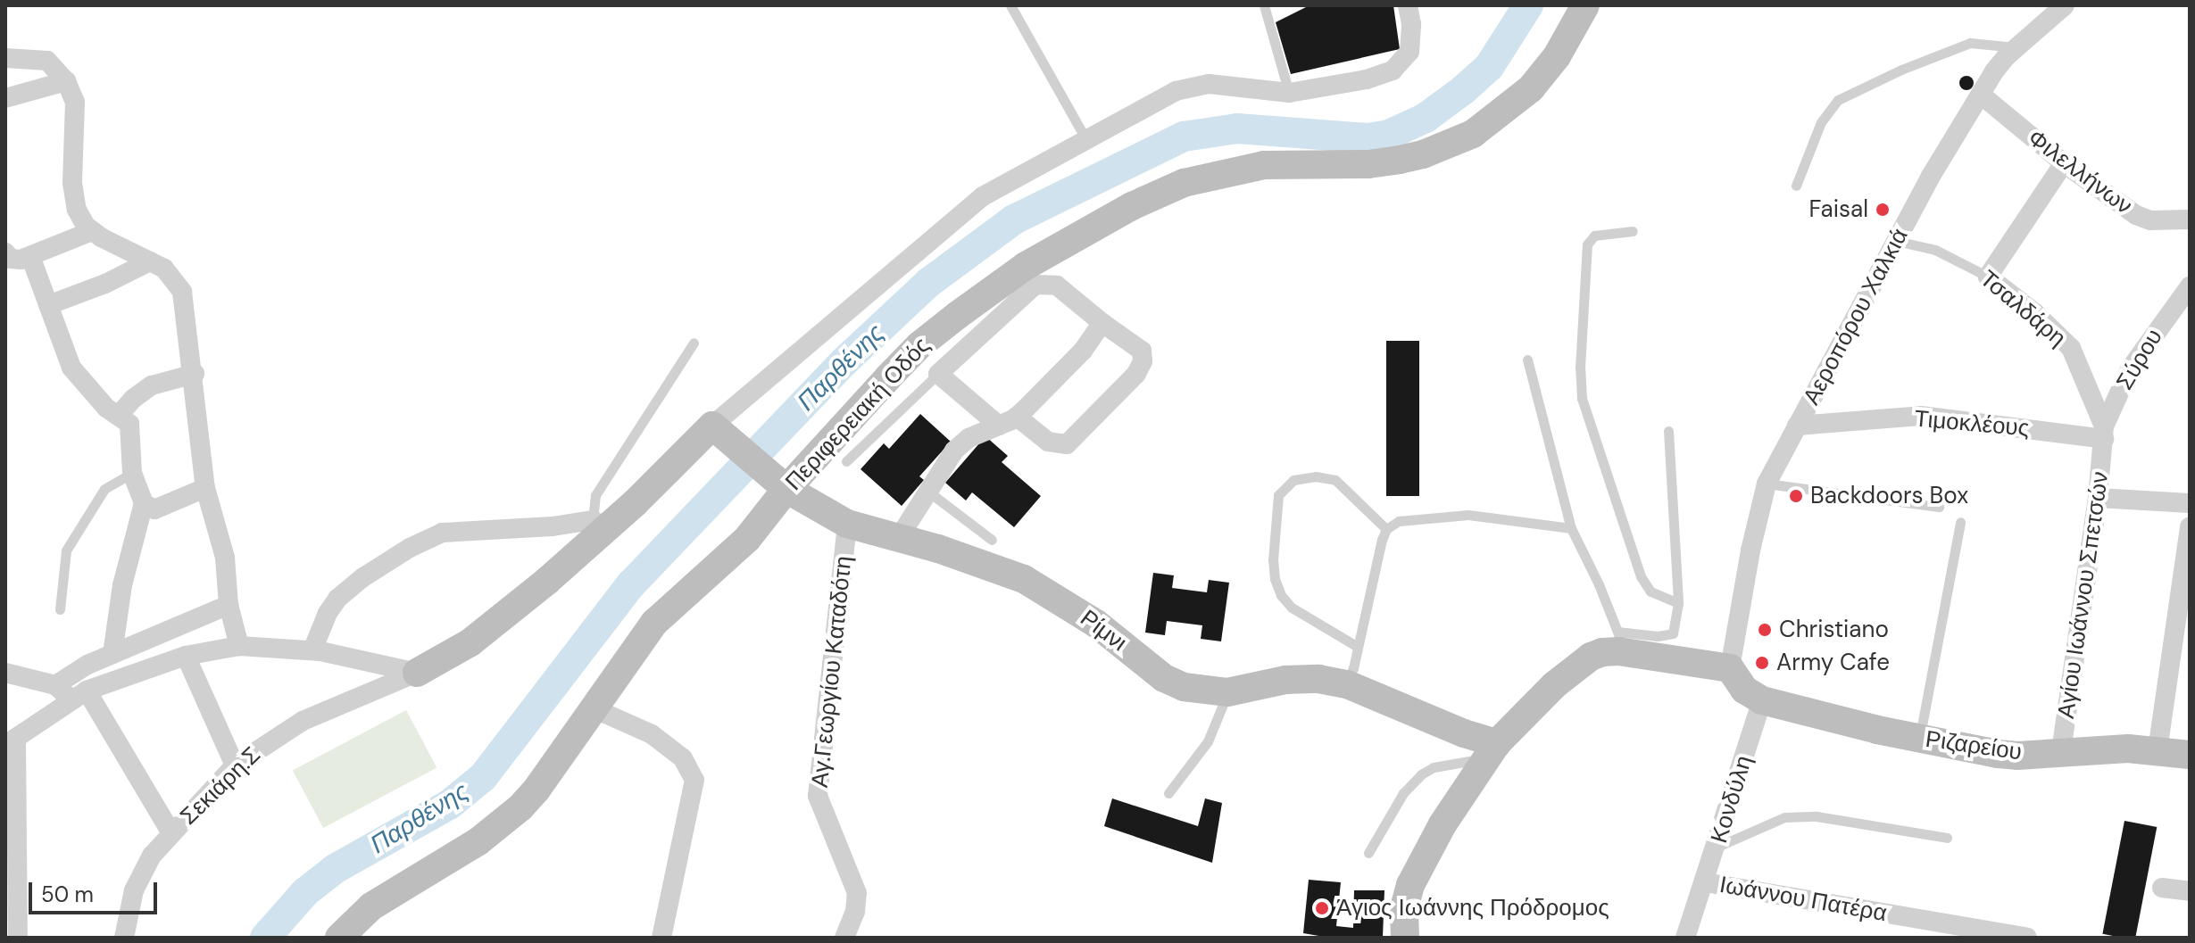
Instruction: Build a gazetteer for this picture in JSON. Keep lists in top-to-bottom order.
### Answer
{
  "streets": {
    "street": [
      "Φιλελλήνων",
      "Τσαλδάρη",
      "Αεροπόρου Χαλκιά",
      "Σύρου",
      "Περιφερειακή Οδός",
      "Τιμοκλέους",
      "Αγίου Ιωάννου Σπετσών",
      "Ρίμνι",
      "Αγ.Γεωργίου Καταδότη",
      "Ριζαρείου",
      "Σεκιάρη.Σ",
      "Κονδύλη",
      "Ιωάννου Πατέρα"
    ]
  },
  "crossings": [
    ["Φιλελλήνων", "Αεροπόρου Χαλκιά"],
    ["Τσαλδάρη", "Αεροπόρου Χαλκιά"],
    ["Τσαλδάρη", "Σύρου"],
    ["Τσαλδάρη", "Τιμοκλέους"],
    ["Τσαλδάρη", "Αγίου Ιωάννου Σπετσών"],
    ["Αεροπόρου Χαλκιά", "Τιμοκλέους"],
    ["Σύρου", "Τιμοκλέους"],
    ["Σύρου", "Αγίου Ιωάννου Σπετσών"],
    ["Περιφερειακή Οδός", "Ρίμνι"],
    ["Τιμοκλέους", "Αγίου Ιωάννου Σπετσών"],
    ["Αγίου Ιωάννου Σπετσών", "Ριζαρείου"],
    ["Ρίμνι", "Αγ.Γεωργίου Καταδότη"],
    ["Ριζαρείου", "Κονδύλη"],
    ["Κονδύλη", "Ιωάννου Πατέρα"]
  ],
  "water": ["Παρθένης"],
  "places": [
    "Faisal",
    "Backdoors Box",
    "Christiano",
    "Army Cafe",
    "Άγιος Ιωάννης Πρόδρομος"
  ],
  "scale_bar": "50 m"
}
